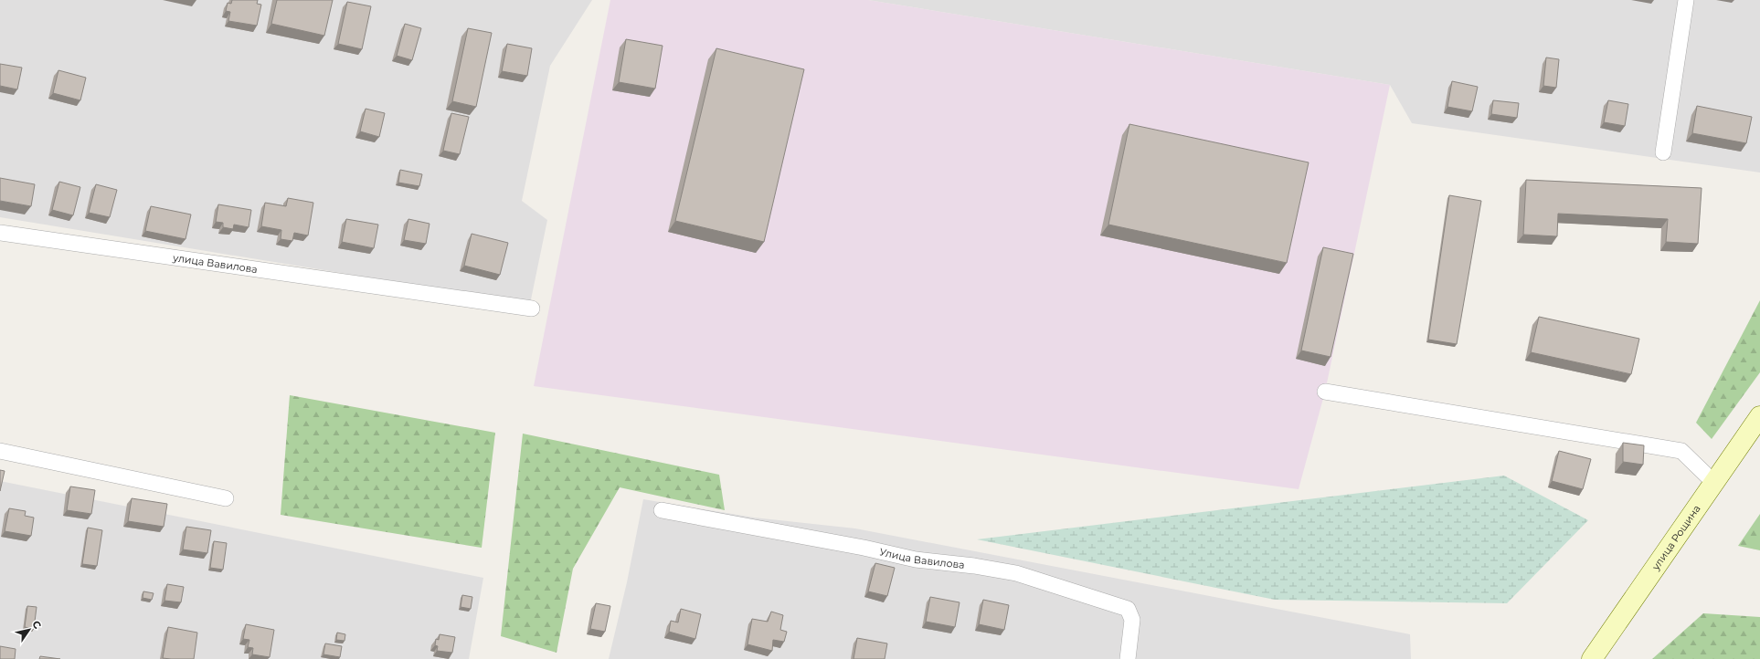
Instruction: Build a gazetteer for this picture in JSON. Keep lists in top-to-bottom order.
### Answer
{
  "streets": {
    "street": ["улица Вавилова", "улица Рощина", "Улица Вавилова"]
  },
  "north": "top right"
}
